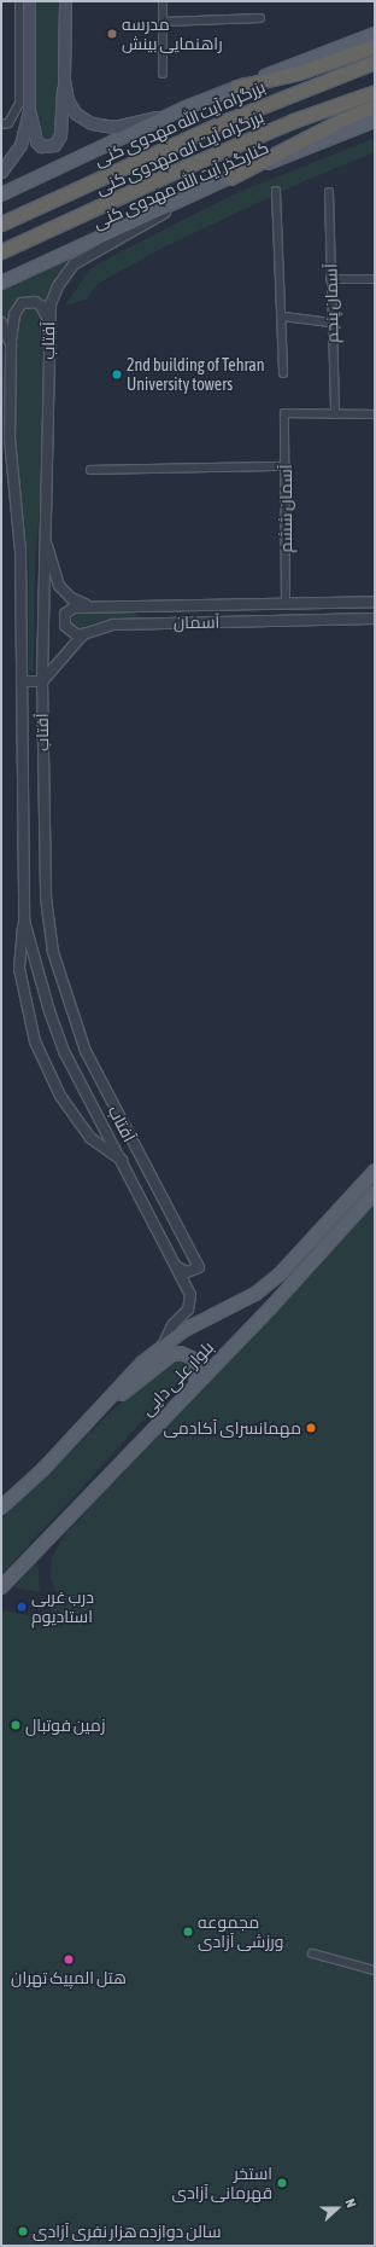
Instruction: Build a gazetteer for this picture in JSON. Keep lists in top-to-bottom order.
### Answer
{
  "streets": {
    "highway": ["بزرگراه آیت الله مهدوی کنی", "بزرگراه آیت اله مهدوی کنی"],
    "main road": ["کنارگذر آیت الله مهدوی کنی", "بلوار علی دایی"],
    "street": [
      "آسمان پنجم",
      "آفتاب",
      "آسمان ششم",
      "آسمان"
    ]
  },
  "crossings": [
    ["کنارگذر آیت الله مهدوی کنی", "آفتاب"],
    ["آسمان پنجم", "آسمان ششم"],
    ["آفتاب", "آسمان"],
    ["آفتاب", "بلوار علی دایی"],
    ["آسمان ششم", "آسمان"]
  ],
  "places": [
    "مدرسه راهنمایی بینش",
    "2nd building of Tehran University towers",
    "مهمانسرای آکادمی",
    "درب غربی استادیوم",
    "زمین فوتبال",
    "مجموعه ورزشی آزادی",
    "هتل المپیک تهران",
    "استخر قهرمانی آزادی",
    "سالن دوازده هزار نفری آزادی"
  ],
  "north": "right"
}
